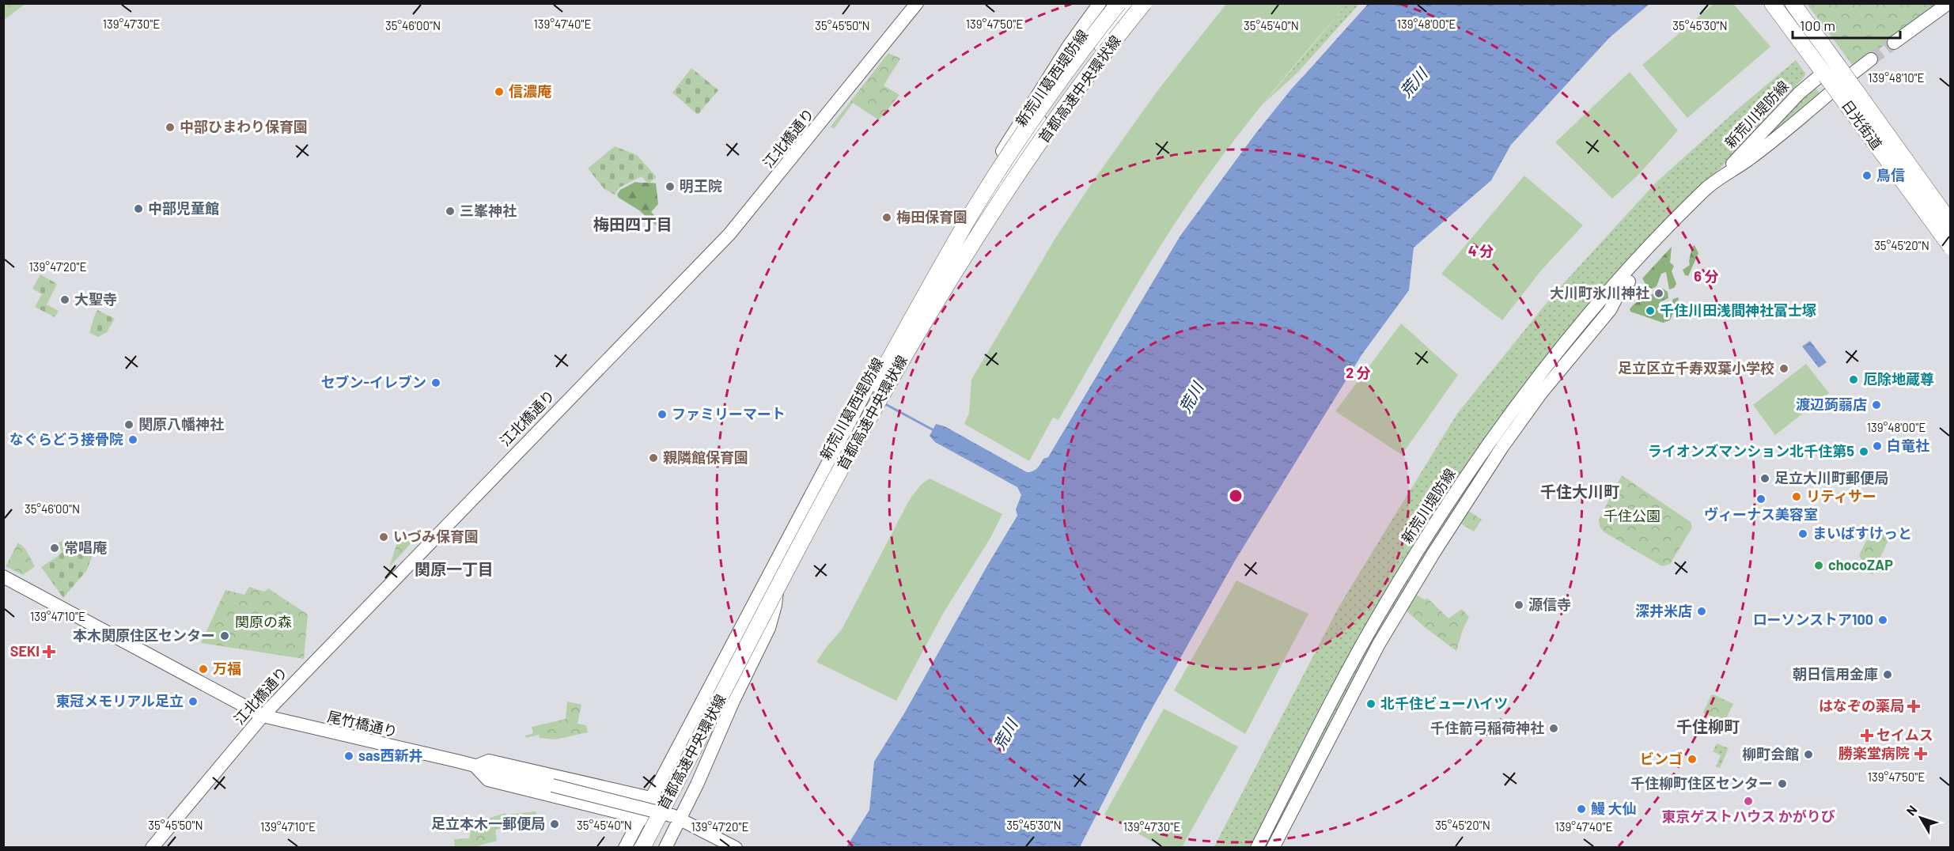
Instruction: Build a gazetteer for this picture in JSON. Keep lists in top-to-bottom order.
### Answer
{
  "streets": {
    "highway": ["首都高速中央環状線", "日光街道"],
    "main road": [
      "新荒川葛西堤防線",
      "新荒川堤防線",
      "江北橋通り",
      "尾竹橋通り"
    ]
  },
  "crossings": [
    ["新荒川堤防線", "日光街道"],
    ["江北橋通り", "尾竹橋通り"]
  ],
  "districts": [
    "梅田四丁目",
    "千住大川町",
    "関原一丁目",
    "千住柳町"
  ],
  "water": ["荒川"],
  "parks": ["千住公園", "関原の森"],
  "places": {
    "other": [
      "信濃庵",
      "中部ひまわり保育園",
      "鳥信",
      "明王院",
      "中部児童館",
      "三峯神社",
      "梅田保育園",
      "大川町氷川神社",
      "大聖寺",
      "千住川田浅間神社富士塚",
      "足立区立千寿双葉小学校",
      "厄除地蔵尊",
      "セブン-イレブン",
      "渡辺蒟蒻店",
      "ファミリーマート",
      "関原八幡神社",
      "なぐらどう接骨院",
      "白竜社",
      "ライオンズマンション北千住第5",
      "親隣館保育園",
      "足立大川町郵便局",
      "リティサー",
      "ヴィーナス美容室",
      "まいばすけっと",
      "いづみ保育園",
      "常唱庵",
      "chocoZAP",
      "源信寺",
      "深井米店",
      "ローソンストア100",
      "本木関原住区センター",
      "万福",
      "朝日信用金庫",
      "東冠メモリアル足立",
      "北千住ビューハイツ",
      "千住箭弓稲荷神社",
      "柳町会館",
      "sas西新井",
      "ビンゴ",
      "千住柳町住区センター",
      "東京ゲストハウス かがりび",
      "鰻 大仙",
      "足立本木一郵便局"
    ],
    "health": [
      "SEKI",
      "はなぞの薬局",
      "セイムス",
      "勝楽堂病院"
    ]
  },
  "scale_bar": "100 m",
  "north": "top left",
  "coordinates": [
    "139°47'50\"E",
    "139°47'30\"E",
    "139°47'40\"E",
    "139°48'00\"E",
    "35°46'00\"N",
    "35°45'50\"N",
    "35°45'40\"N",
    "35°45'30\"N",
    "139°48'10\"E",
    "35°45'20\"N",
    "139°47'20\"E",
    "139°47'10\"E"
  ],
  "rings": ["4 分", "6 分", "2 分"]
}
